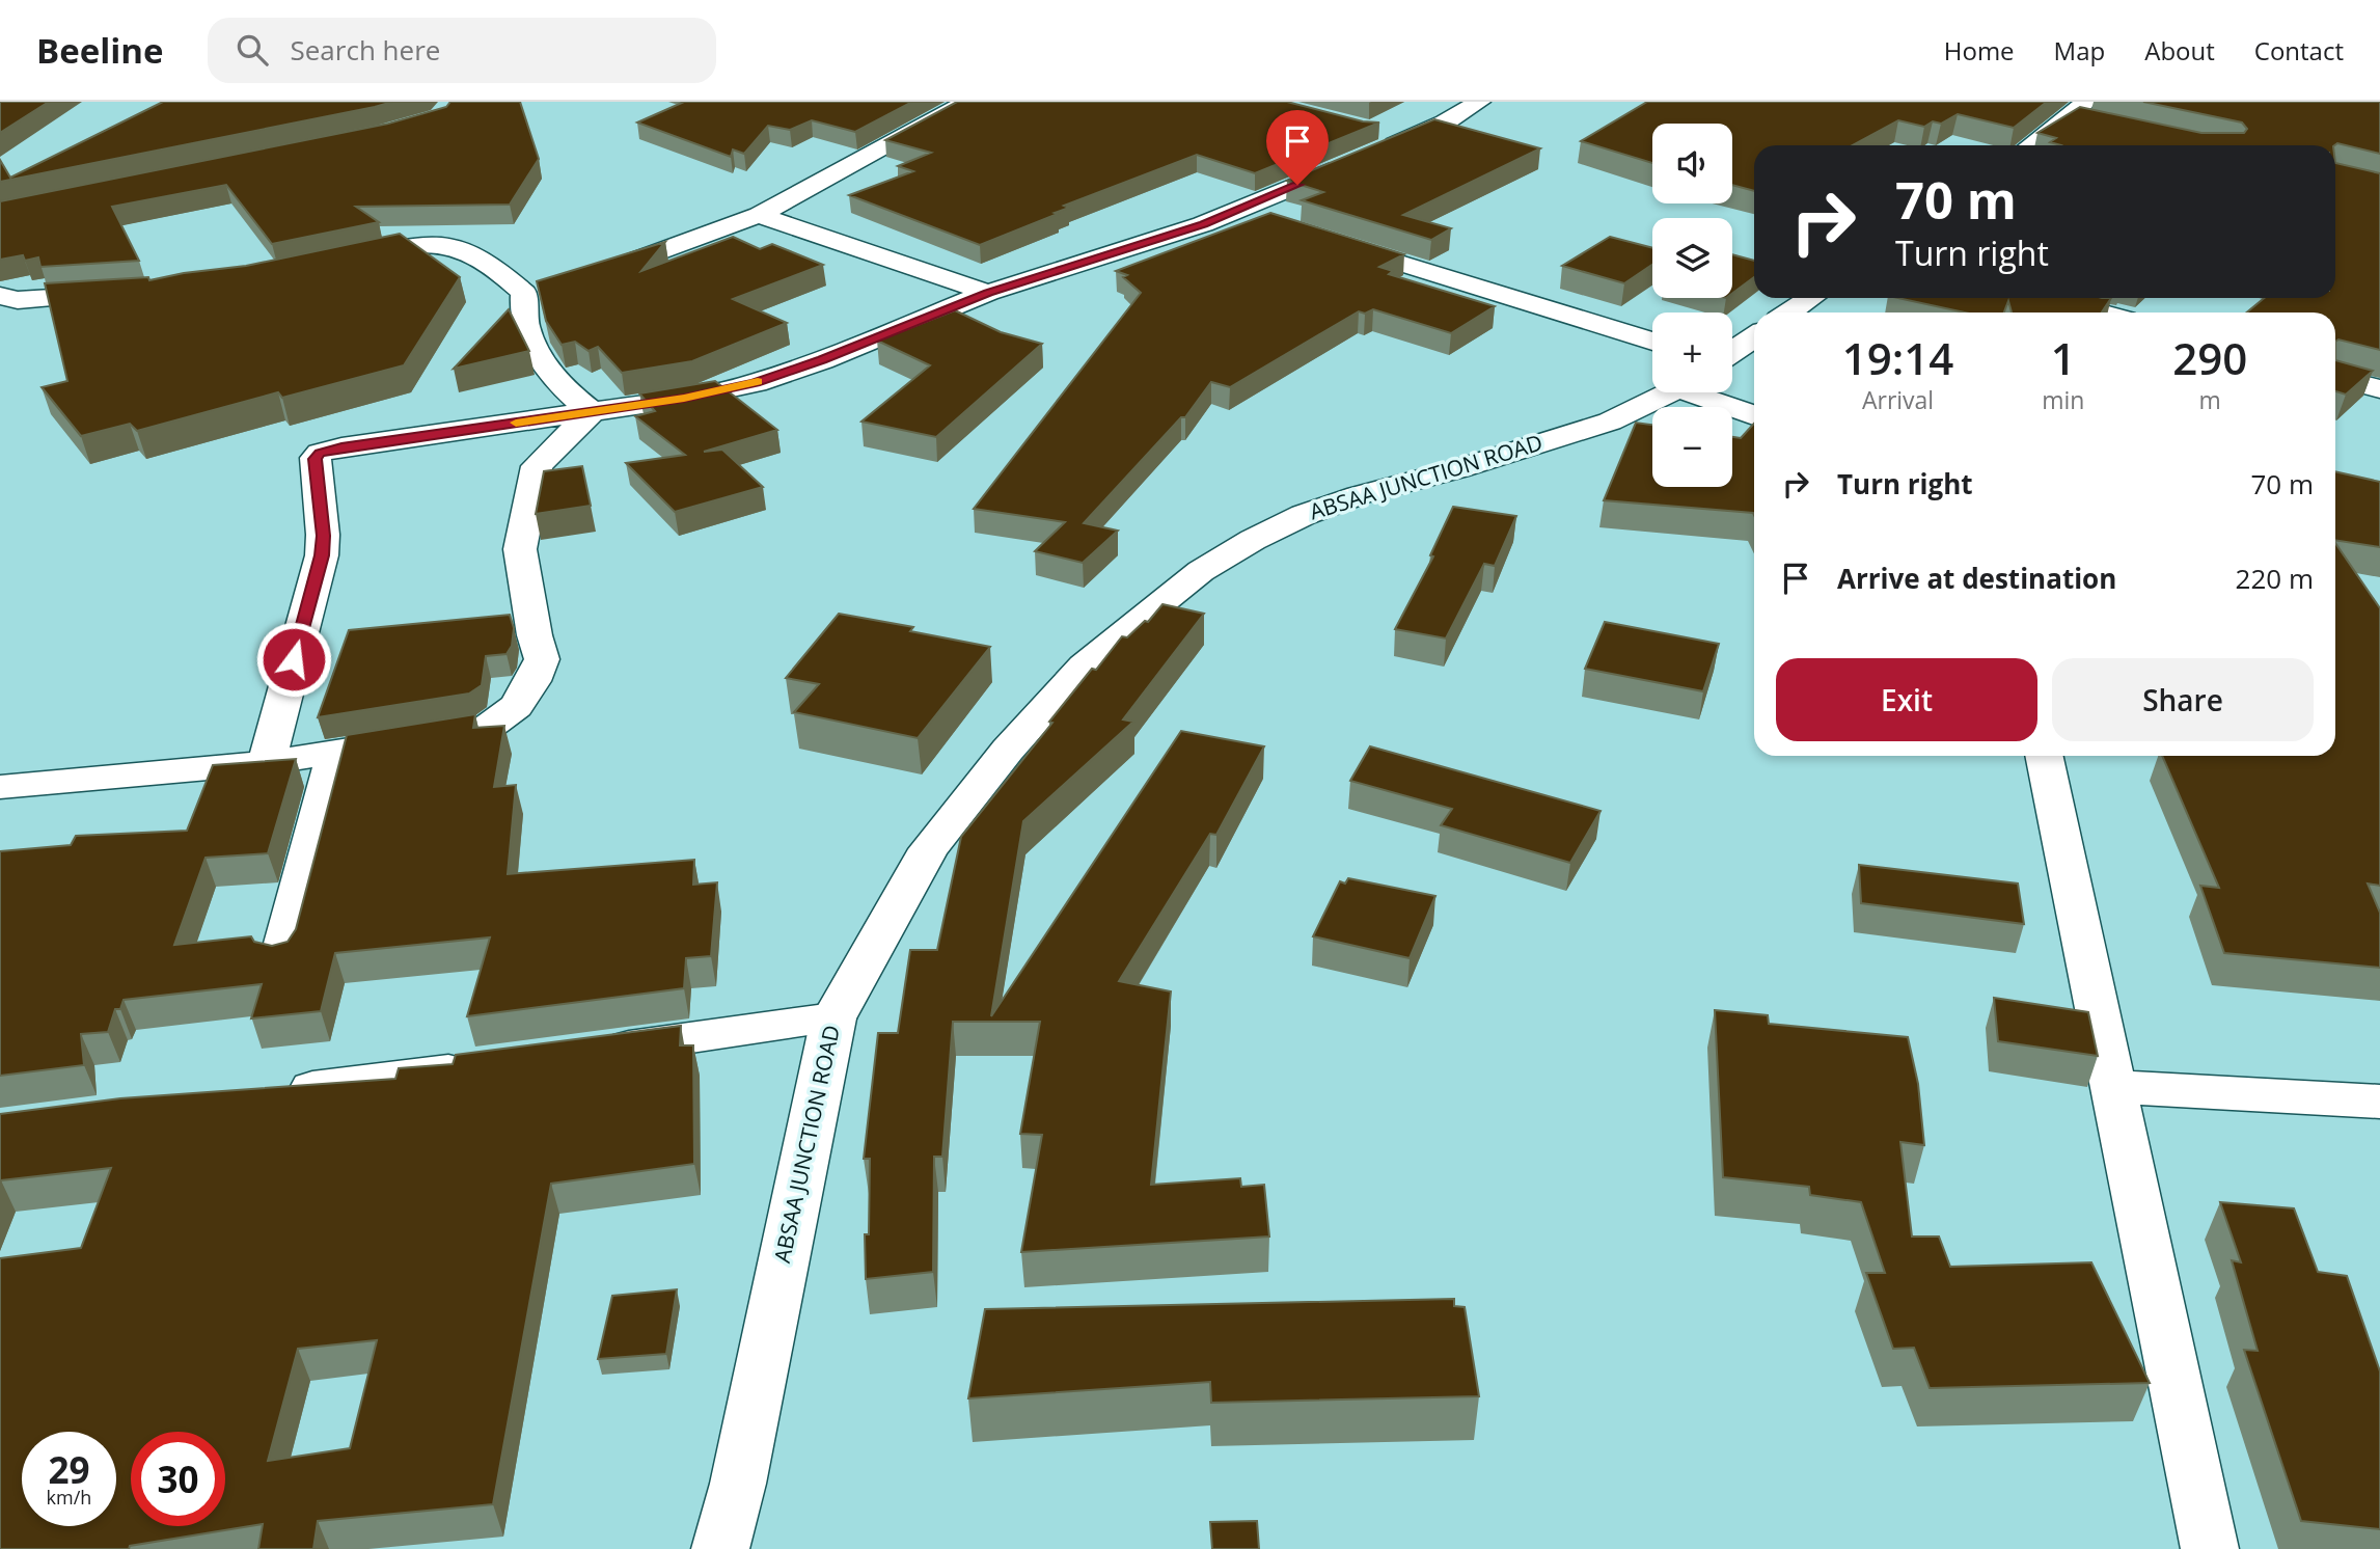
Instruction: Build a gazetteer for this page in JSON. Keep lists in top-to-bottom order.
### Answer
{
  "streets": {
    "street": ["ABSAA JUNCTION ROAD"]
  },
  "page": {
    "header": "Beeline",
    "search": "Search here",
    "nav": [
      "Home",
      "Map",
      "About",
      "Contact"
    ],
    "map_buttons": ["+", "−"],
    "turn": ["70 m", "Turn right"],
    "eta": [
      "19:14",
      "Arrival",
      "1",
      "min",
      "290",
      "m"
    ],
    "list": [
      {
        "name": "Turn right",
        "value": "70 m"
      },
      {
        "name": "Arrive at destination",
        "value": "220 m"
      }
    ],
    "buttons": ["Exit", "Share"],
    "speed": "29 km/h",
    "limit": "30"
  }
}
